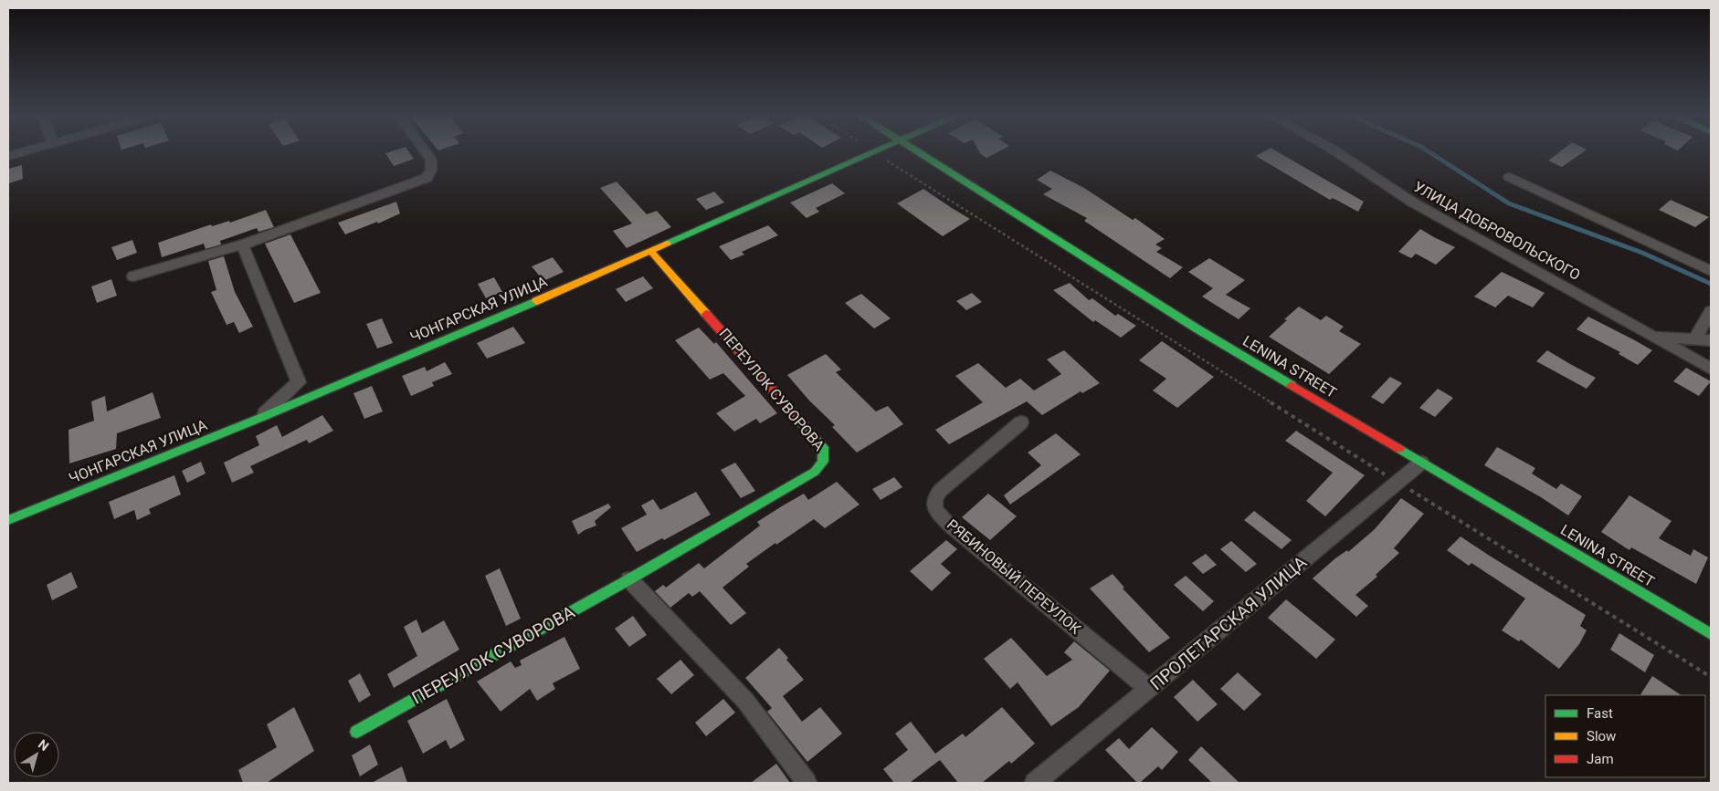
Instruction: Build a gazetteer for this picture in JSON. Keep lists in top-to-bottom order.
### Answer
{
  "streets": {
    "street": [
      "УЛИЦА ДОБРОВОЛЬСКОГО",
      "ЧОНГАРСКАЯ УЛИЦА",
      "LENINA STREET",
      "ПЕРЕУЛОК СУВОРОВА",
      "РЯБИНОВЫЙ ПЕРЕУЛОК",
      "ПРОЛЕТАРСКАЯ УЛИЦА"
    ]
  },
  "crossings": [
    ["ЧОНГАРСКАЯ УЛИЦА", "ПЕРЕУЛОК СУВОРОВА"],
    ["LENINA STREET", "ПРОЛЕТАРСКАЯ УЛИЦА"],
    ["РЯБИНОВЫЙ ПЕРЕУЛОК", "ПРОЛЕТАРСКАЯ УЛИЦА"]
  ],
  "legend": ["Fast", "Slow", "Jam"],
  "north": "top right"
}
